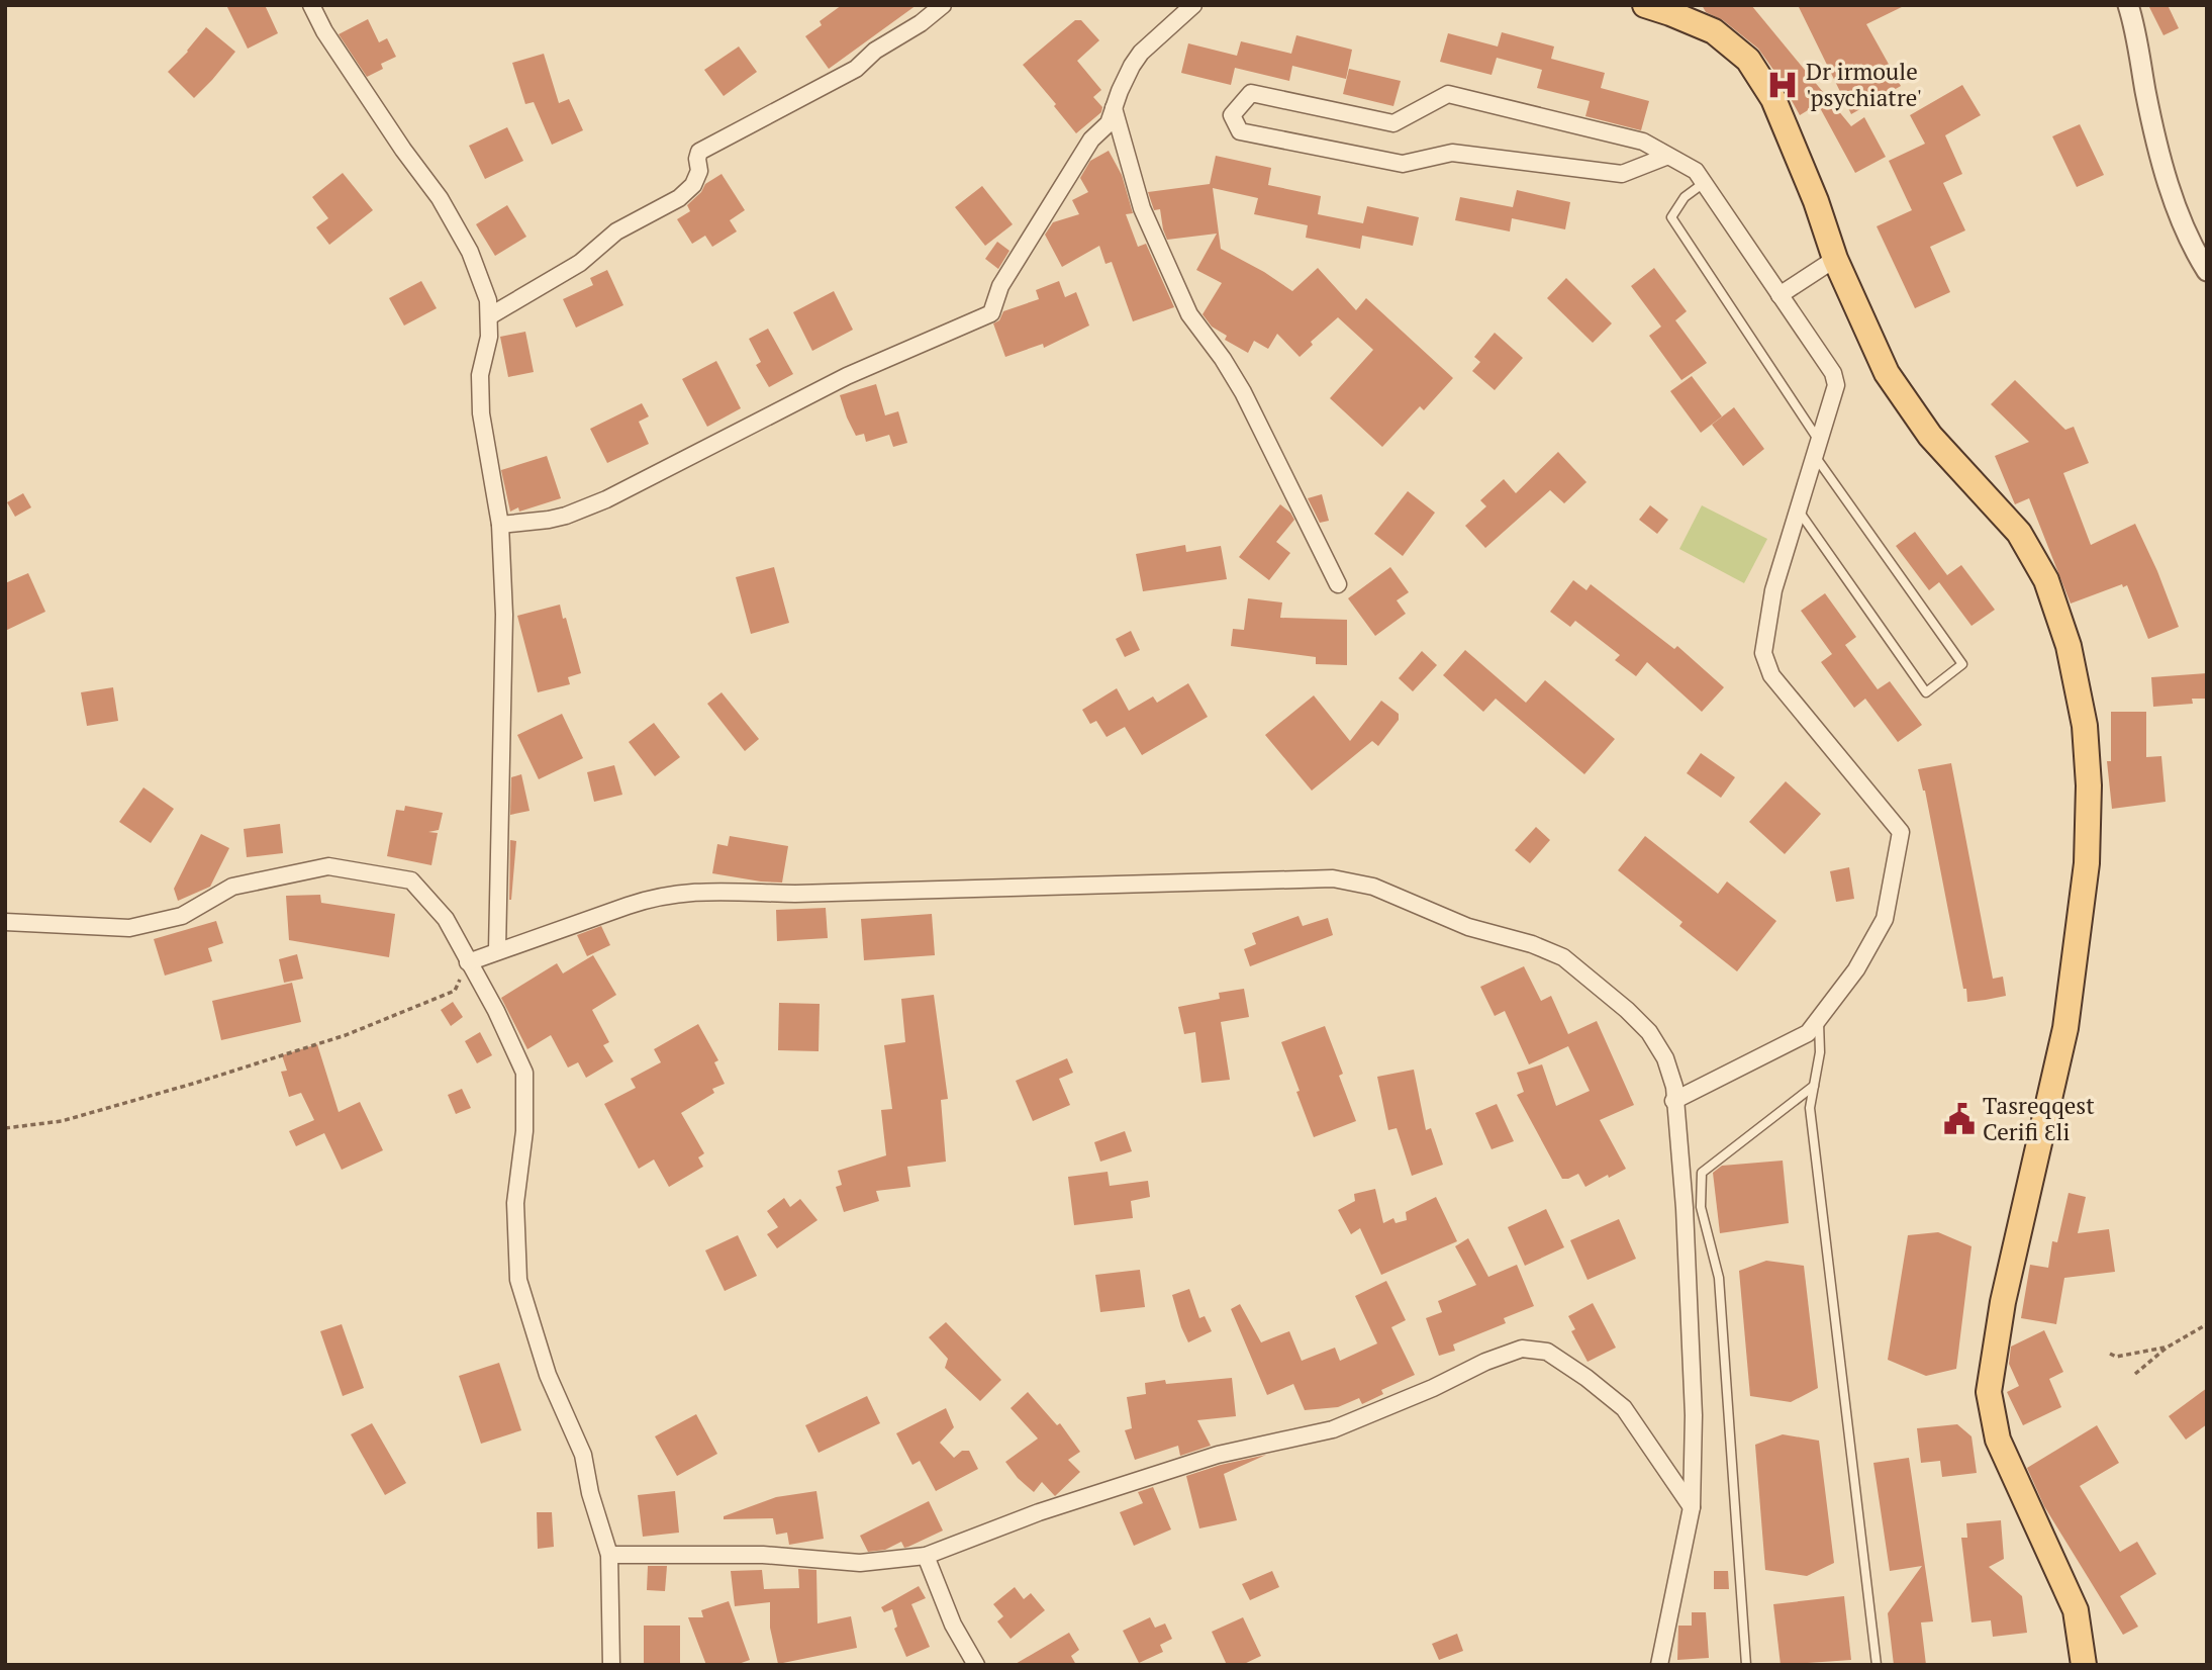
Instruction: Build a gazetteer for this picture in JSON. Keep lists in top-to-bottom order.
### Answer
{
  "places": {
    "hospital": ["Dr irmoule 'psychiatre'"],
    "public building": ["Tasreqqest Cerifi Ɛli"]
  }
}
